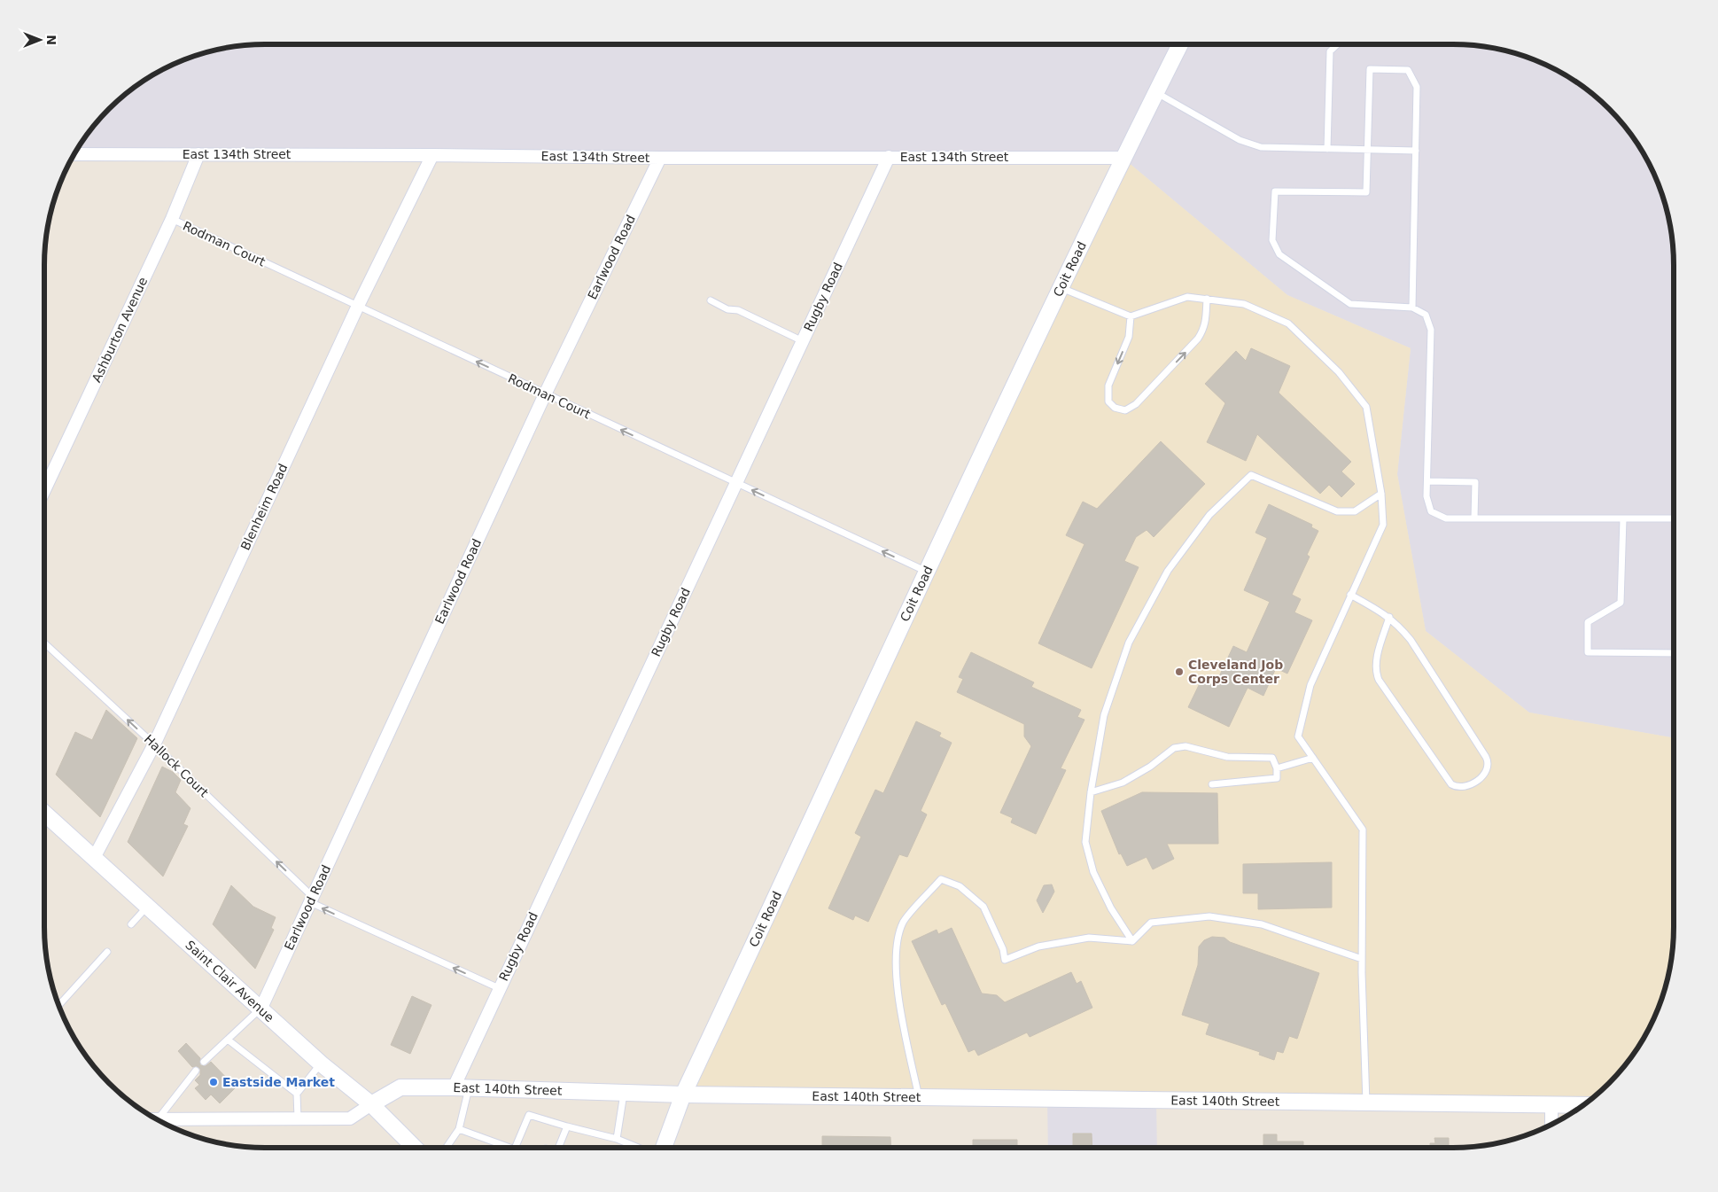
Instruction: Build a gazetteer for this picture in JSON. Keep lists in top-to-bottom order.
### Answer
{
  "streets": {
    "street": [
      "East 134th Street",
      "Earlwood Road",
      "Coit Road",
      "Rugby Road",
      "Ashburton Avenue",
      "Blenheim Road",
      "Saint Clair Avenue",
      "East 140th Street"
    ],
    "lane": ["Rodman Court", "Hallock Court"]
  },
  "crossings": [
    ["East 134th Street", "Earlwood Road"],
    ["East 134th Street", "Coit Road"],
    ["East 134th Street", "Rugby Road"],
    ["East 134th Street", "Ashburton Avenue"],
    ["East 134th Street", "Blenheim Road"],
    ["Rodman Court", "Earlwood Road"],
    ["Rodman Court", "Coit Road"],
    ["Rodman Court", "Rugby Road"],
    ["Rodman Court", "Ashburton Avenue"],
    ["Rodman Court", "Blenheim Road"],
    ["Earlwood Road", "Hallock Court"],
    ["Earlwood Road", "Saint Clair Avenue"],
    ["Coit Road", "East 140th Street"],
    ["Rugby Road", "Hallock Court"],
    ["Rugby Road", "East 140th Street"],
    ["Blenheim Road", "Hallock Court"],
    ["Blenheim Road", "Saint Clair Avenue"],
    ["Saint Clair Avenue", "East 140th Street"]
  ],
  "one_way": ["Rodman Court", "Hallock Court"],
  "places": ["Cleveland Job Corps Center", "Eastside Market"],
  "north": "right"
}
